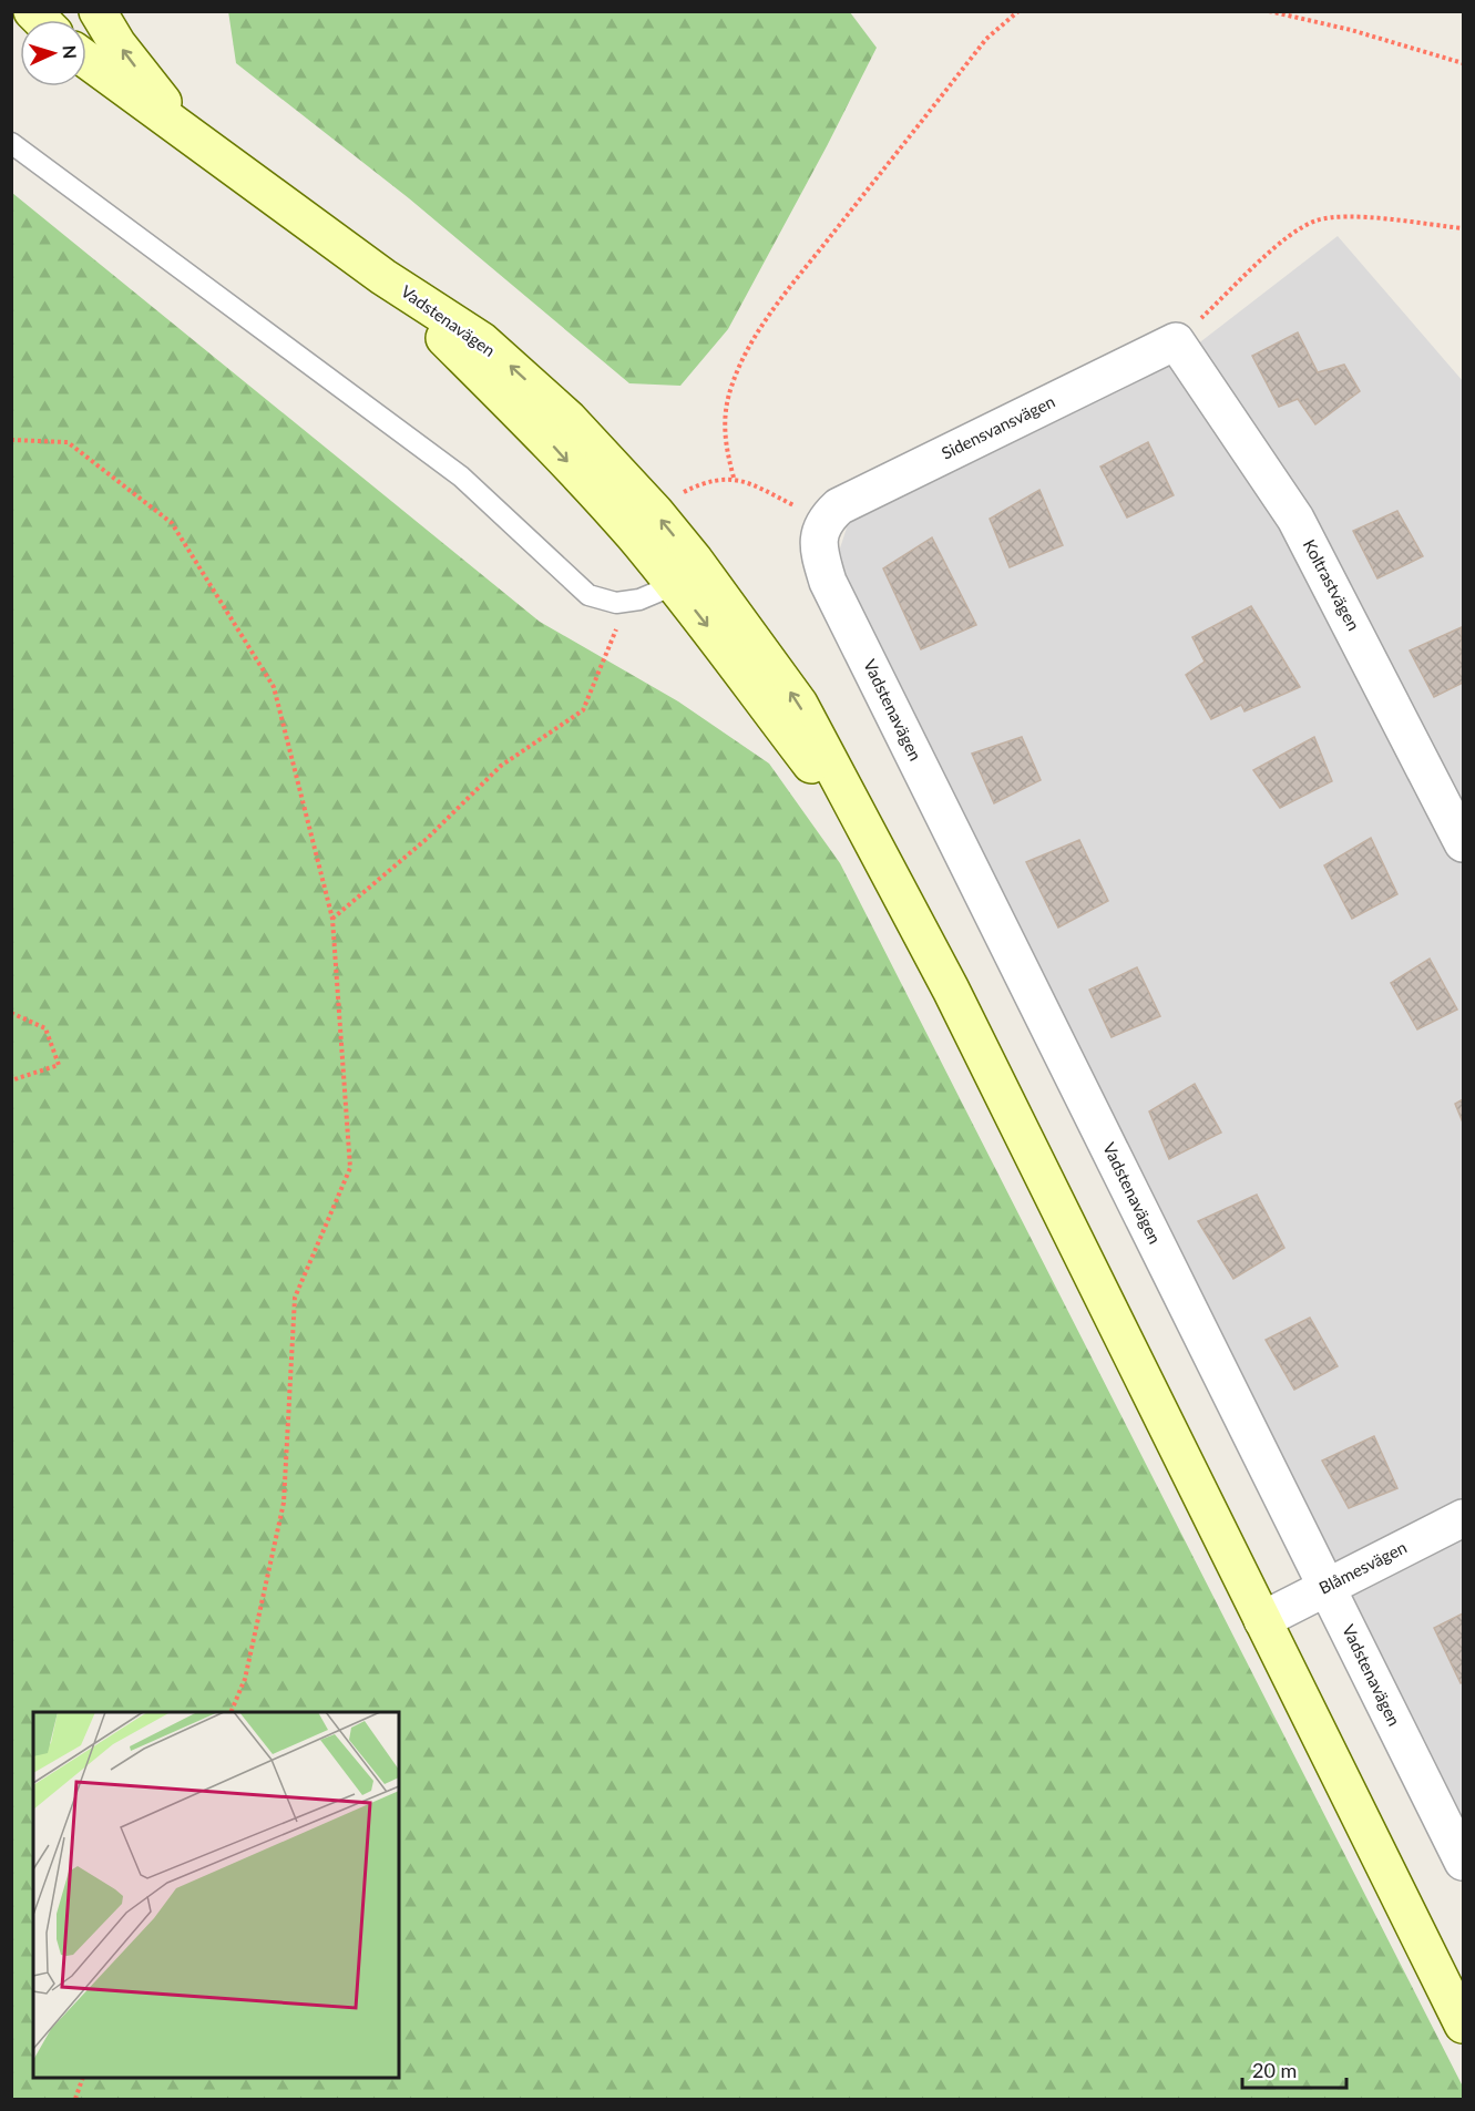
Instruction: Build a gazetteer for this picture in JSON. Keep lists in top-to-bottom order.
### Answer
{
  "streets": {
    "main road": ["Vadstenavägen"],
    "street": ["Sidensvansvägen", "Koltrastvägen", "Blåmesvägen"]
  },
  "crossings": [
    ["Vadstenavägen", "Sidensvansvägen"],
    ["Vadstenavägen", "Blåmesvägen"],
    ["Sidensvansvägen", "Koltrastvägen"]
  ],
  "scale_bar": "20 m",
  "north": "right"
}
